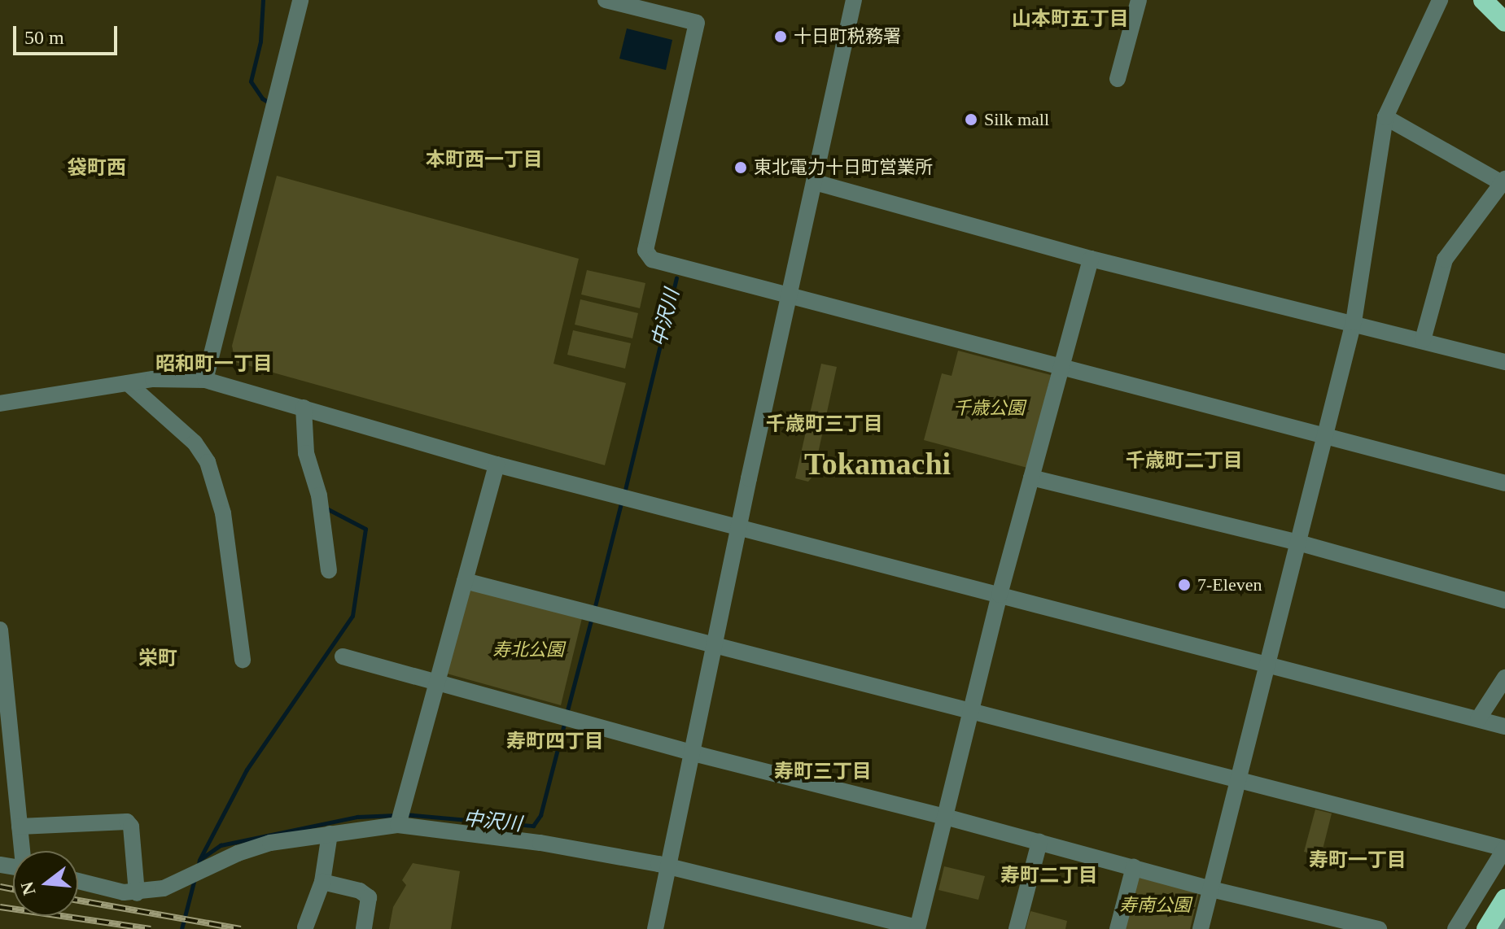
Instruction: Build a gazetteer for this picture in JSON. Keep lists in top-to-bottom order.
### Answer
{
  "districts": [
    "山本町五丁目",
    "本町西一丁目",
    "袋町西",
    "昭和町一丁目",
    "千歳町三丁目",
    "千歳町二丁目",
    "Tokamachi",
    "栄町",
    "寿町四丁目",
    "寿町三丁目",
    "寿町一丁目",
    "寿町二丁目"
  ],
  "water": ["中沢川"],
  "parks": ["千歳公園", "寿北公園", "寿南公園"],
  "places": [
    "十日町税務署",
    "Silk mall",
    "東北電力十日町営業所",
    "7-Eleven"
  ],
  "scale_bar": "50 m",
  "north": "left"
}
